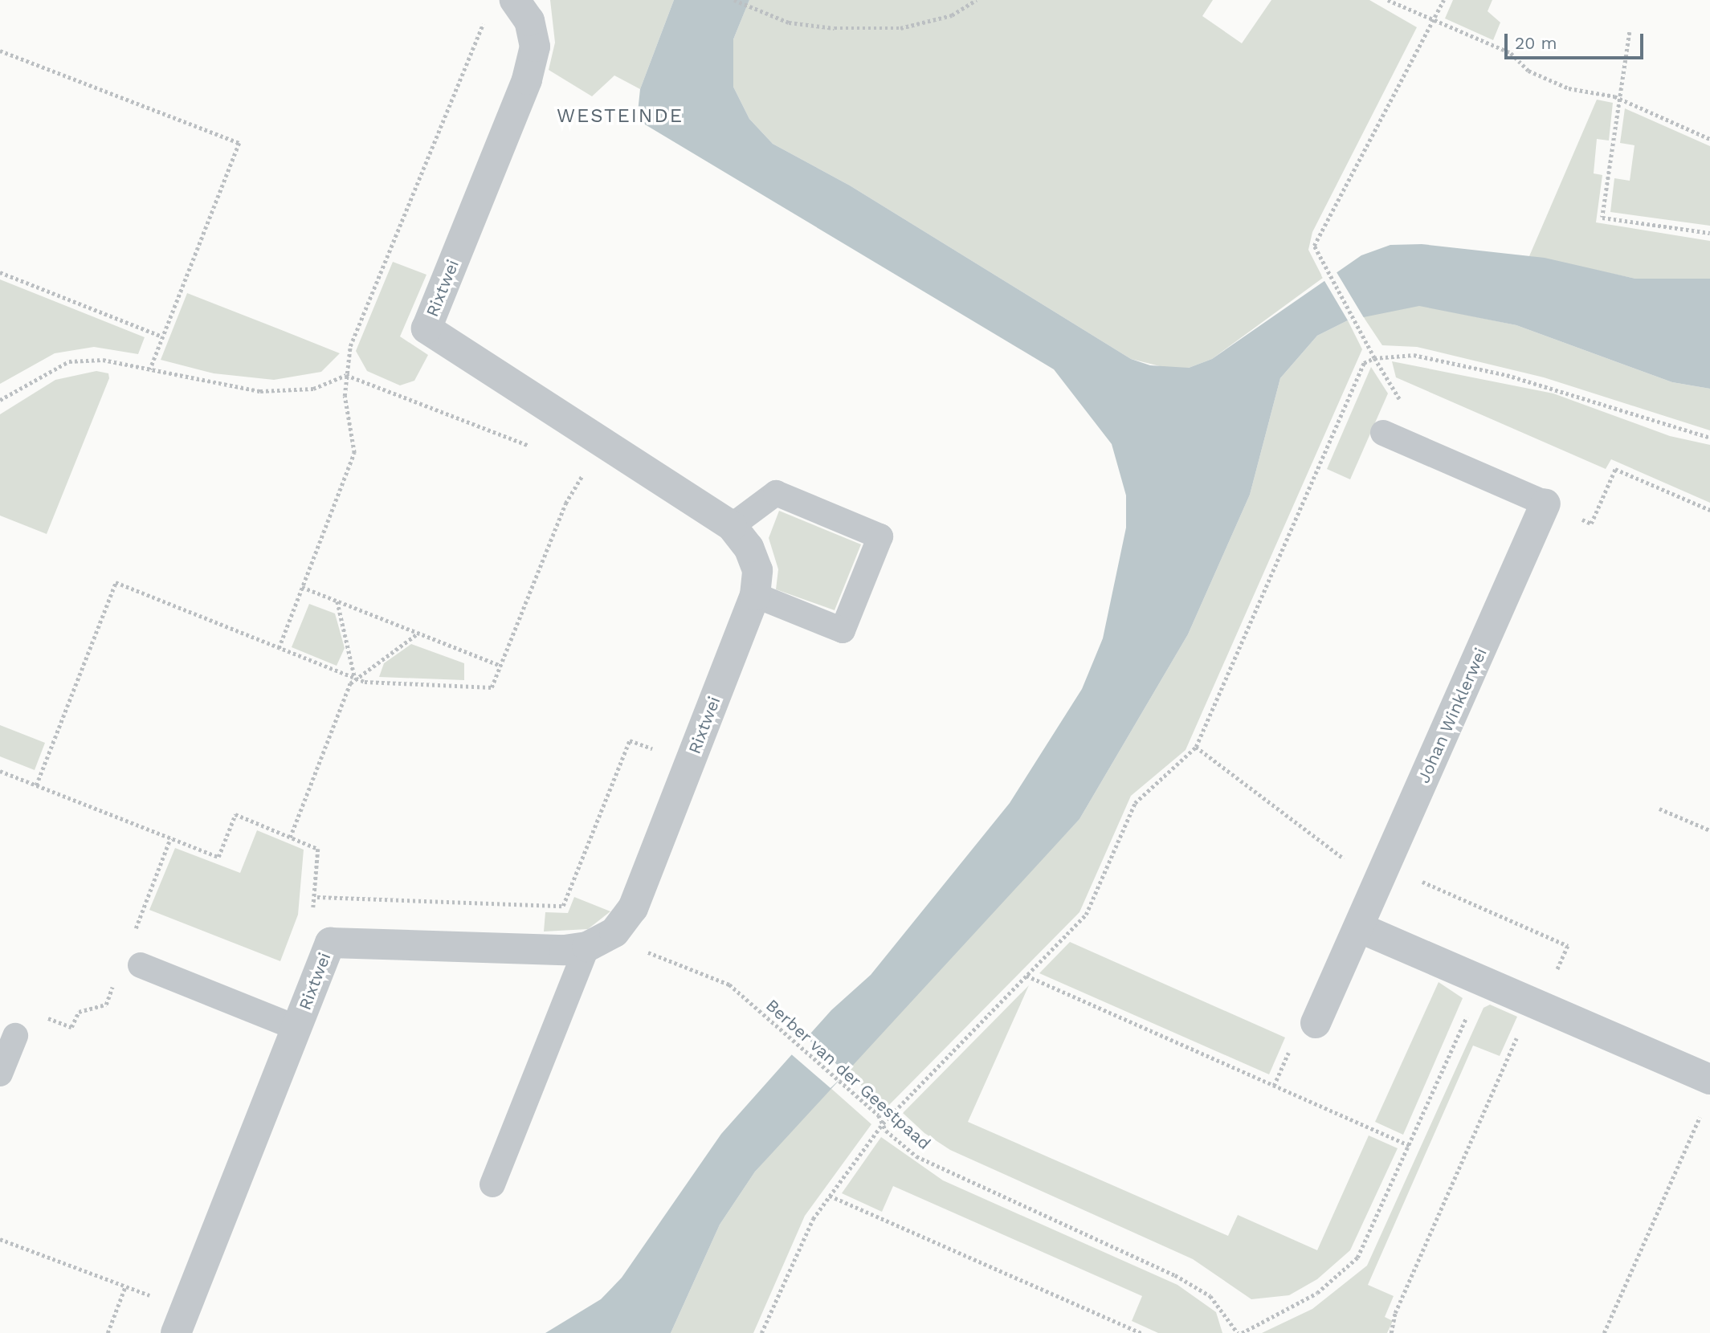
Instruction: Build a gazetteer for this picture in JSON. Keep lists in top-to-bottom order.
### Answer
{
  "streets": {
    "street": ["Rixtwei", "Johan Winklerwei"],
    "path": ["Berber van der Geestpaad"]
  },
  "crossings": [
    ["Rixtwei", "Berber van der Geestpaad"]
  ],
  "districts": ["WESTEINDE"],
  "scale_bar": "20 m"
}
